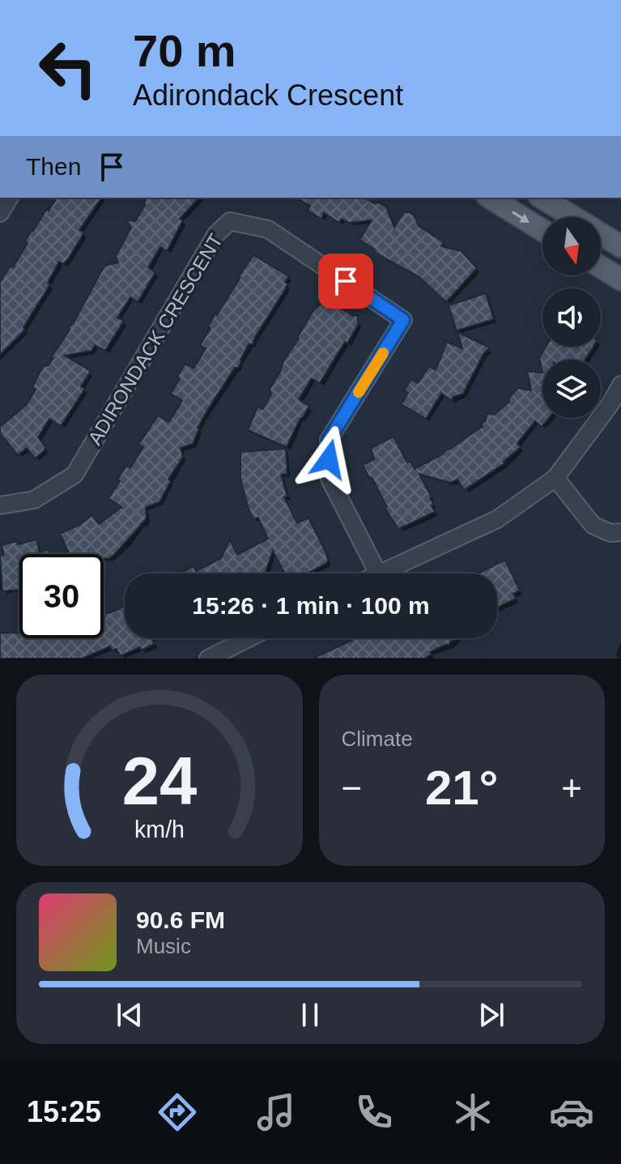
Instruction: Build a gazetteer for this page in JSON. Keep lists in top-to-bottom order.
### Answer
{
  "streets": {
    "street": ["ADIRONDACK CRESCENT"]
  },
  "north": "bottom",
  "page": {
    "turn": ["70 m", "Adirondack Crescent"],
    "then": "Then",
    "limit": "30",
    "trip": "15:26 · 1 min · 100 m",
    "tile": "Climate",
    "heat": ["−", "21°", "+"],
    "song": ["90.6 FM", "Music"],
    "tabs": "15:25",
    "gauge": ["24", "km/h"]
  }
}
